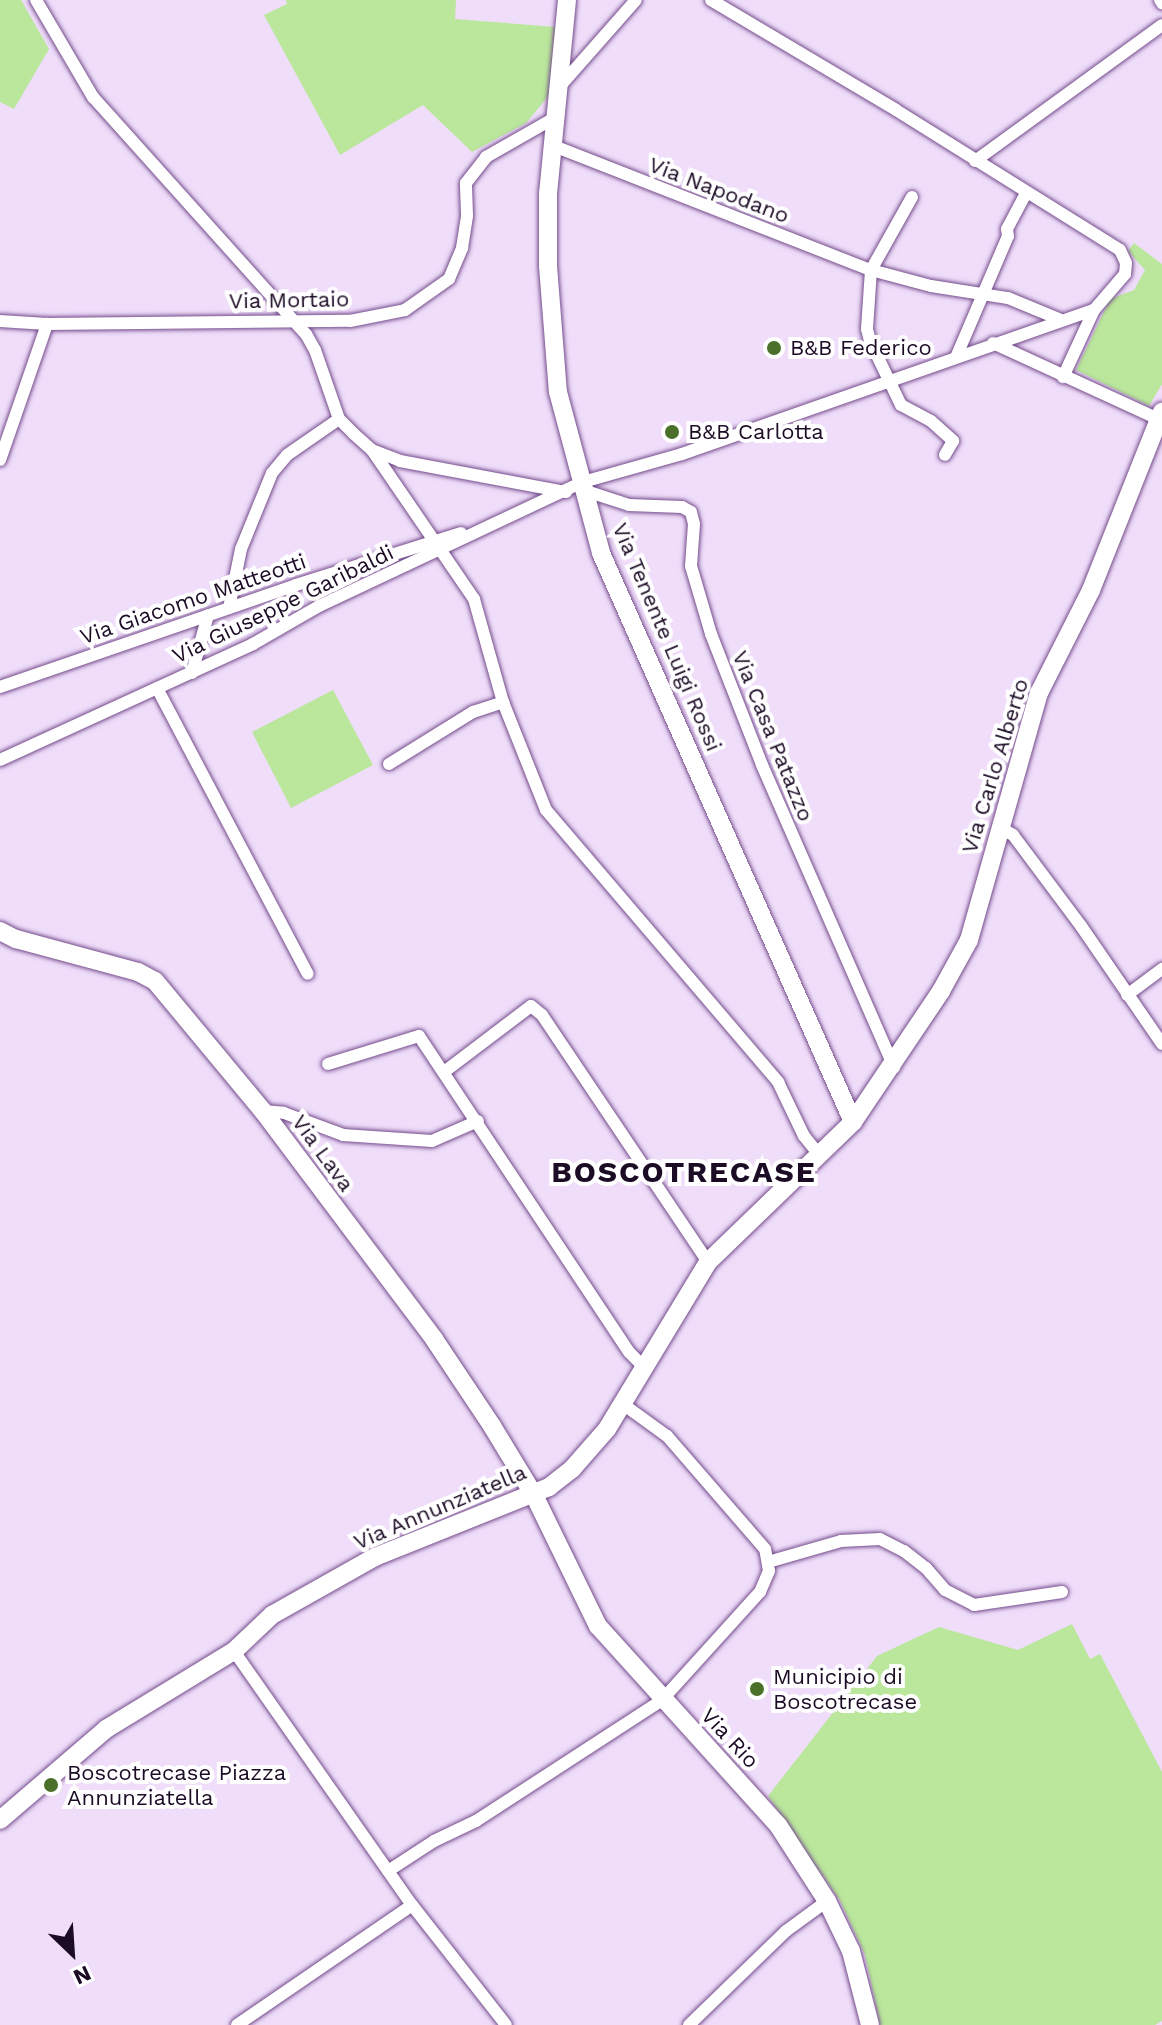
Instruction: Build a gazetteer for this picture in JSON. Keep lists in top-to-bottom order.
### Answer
{
  "streets": {
    "street": [
      "Via Napodano",
      "Via Mortaio",
      "Via Giacomo Matteotti",
      "Via Giuseppe Garibaldi",
      "Via Tenente Luigi Rossi",
      "Via Casa Patazzo",
      "Via Carlo Alberto",
      "Via Lava",
      "Via Annunziatella",
      "Via Rio"
    ]
  },
  "crossings": [
    ["Via Napodano", "Via Tenente Luigi Rossi"],
    ["Via Mortaio", "Via Tenente Luigi Rossi"],
    ["Via Giacomo Matteotti", "Via Giuseppe Garibaldi"],
    ["Via Giacomo Matteotti", "Via Tenente Luigi Rossi"],
    ["Via Giacomo Matteotti", "Via Casa Patazzo"],
    ["Via Tenente Luigi Rossi", "Via Casa Patazzo"],
    ["Via Tenente Luigi Rossi", "Via Carlo Alberto"],
    ["Via Tenente Luigi Rossi", "Via Annunziatella"],
    ["Via Casa Patazzo", "Via Carlo Alberto"],
    ["Via Carlo Alberto", "Via Annunziatella"],
    ["Via Lava", "Via Annunziatella"],
    ["Via Lava", "Via Rio"],
    ["Via Annunziatella", "Via Rio"]
  ],
  "districts": ["BOSCOTRECASE"],
  "places": [
    "B&B Federico",
    "B&B Carlotta",
    "Municipio di Boscotrecase",
    "Boscotrecase Piazza Annunziatella"
  ],
  "north": "bottom right"
}
